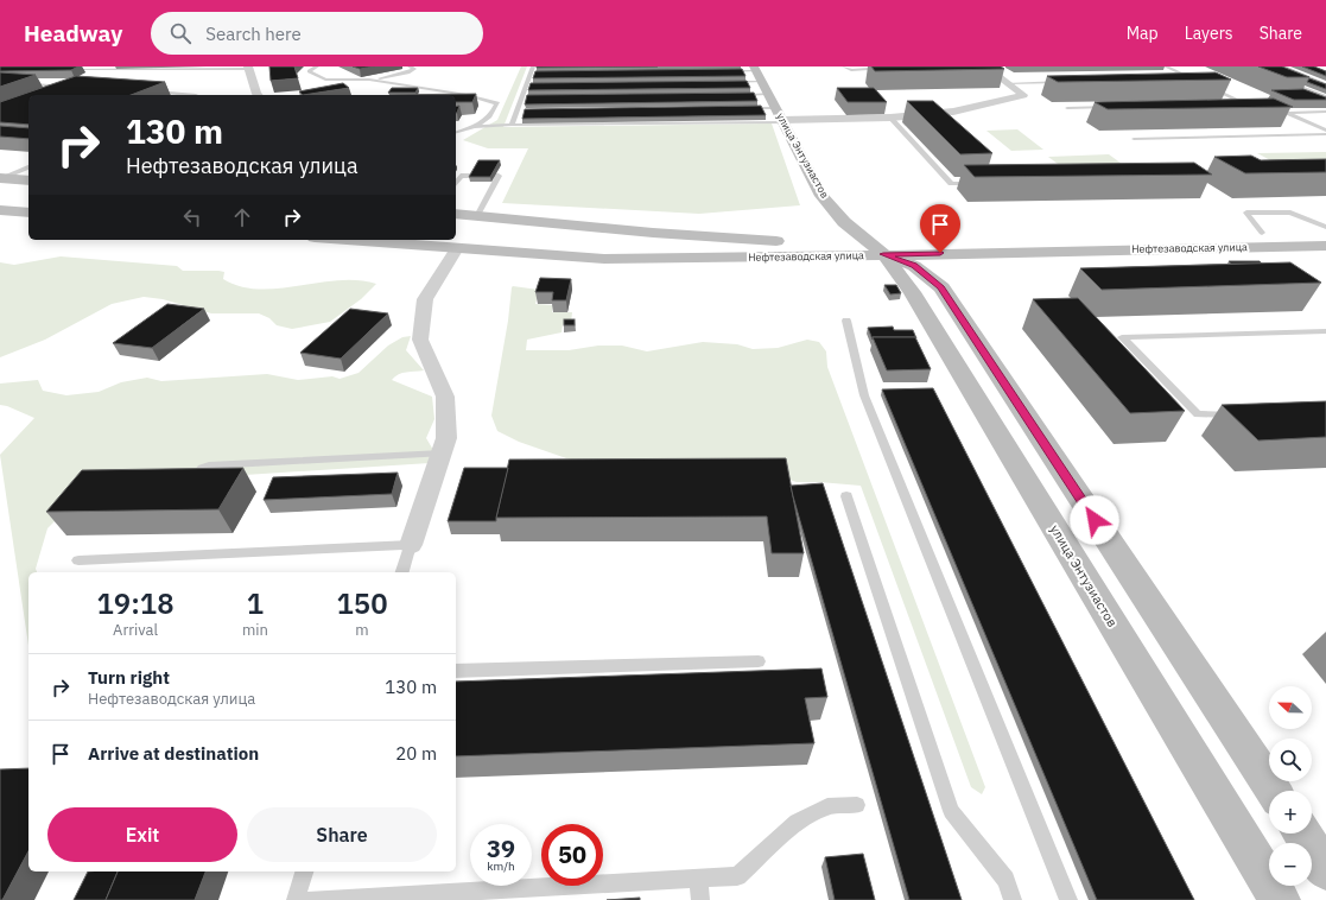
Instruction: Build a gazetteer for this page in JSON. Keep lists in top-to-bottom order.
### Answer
{
  "streets": {
    "main road": ["улица Энтузиастов", "Нефтезаводская улица"]
  },
  "crossings": [
    ["улица Энтузиастов", "Нефтезаводская улица"]
  ],
  "north": "left",
  "page": {
    "header": "Headway",
    "search": "Search here",
    "nav": ["Map", "Layers", "Share"],
    "turn": ["130 m", "Нефтезаводская улица"],
    "eta": [
      "19:18",
      "Arrival",
      "1",
      "min",
      "150",
      "m"
    ],
    "list": [
      {
        "name": "Turn right",
        "note": "Нефтезаводская улица",
        "value": "130 m"
      },
      {
        "name": "Arrive at destination",
        "value": "20 m"
      }
    ],
    "map_buttons": ["+", "−"],
    "buttons": ["Exit", "Share"],
    "speed": "39 km/h",
    "limit": "50"
  }
}
